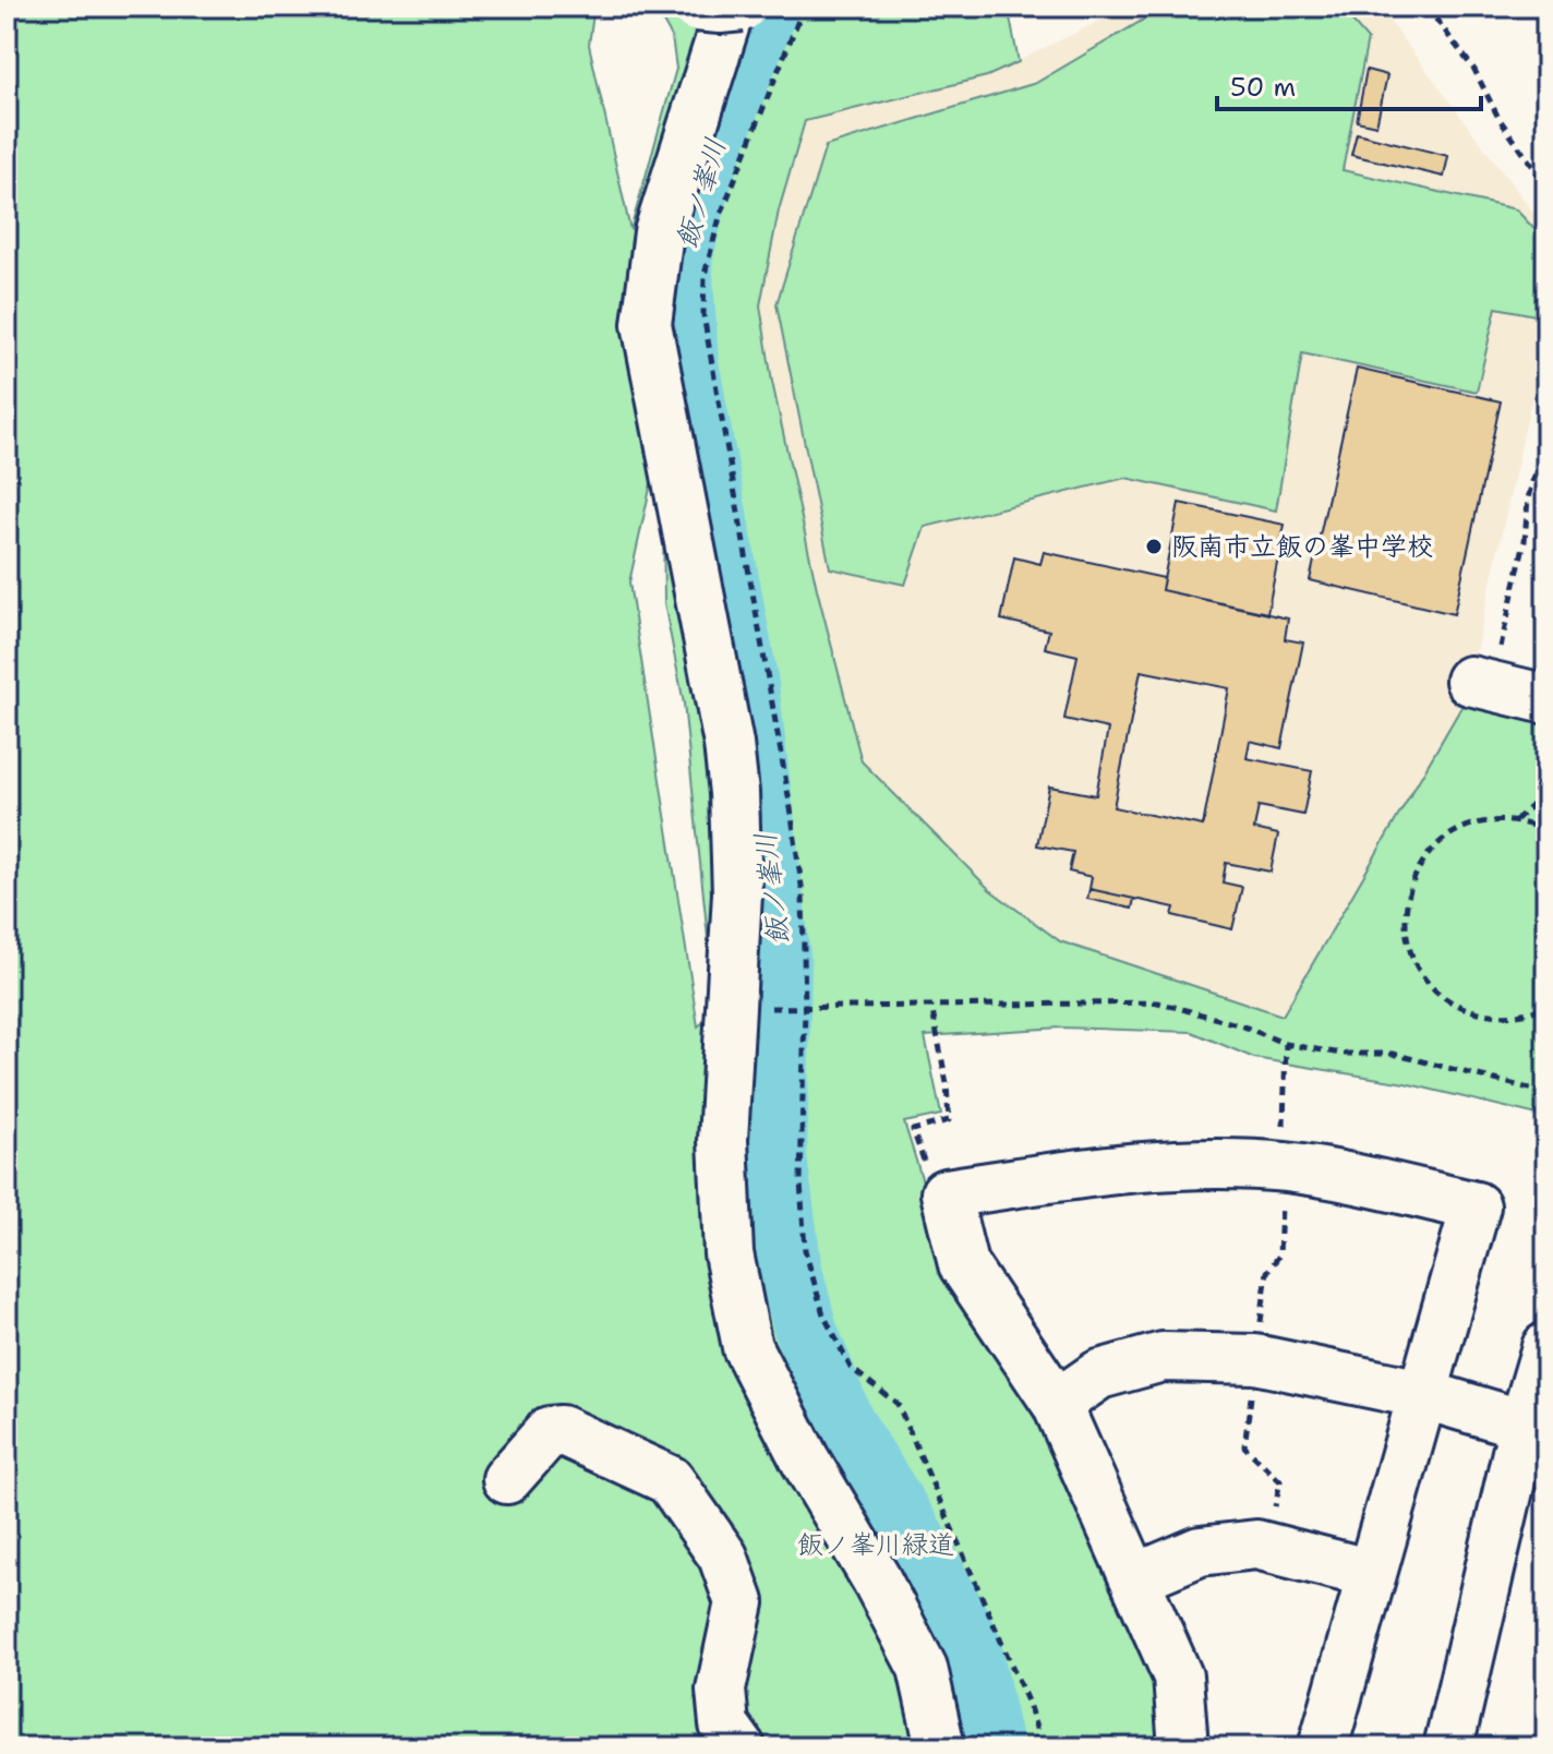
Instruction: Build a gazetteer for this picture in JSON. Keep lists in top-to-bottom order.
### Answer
{
  "water": ["飯ノ峯川"],
  "parks": ["飯ノ峯川緑道"],
  "places": ["阪南市立飯の峯中学校"],
  "scale_bar": "50 m"
}
